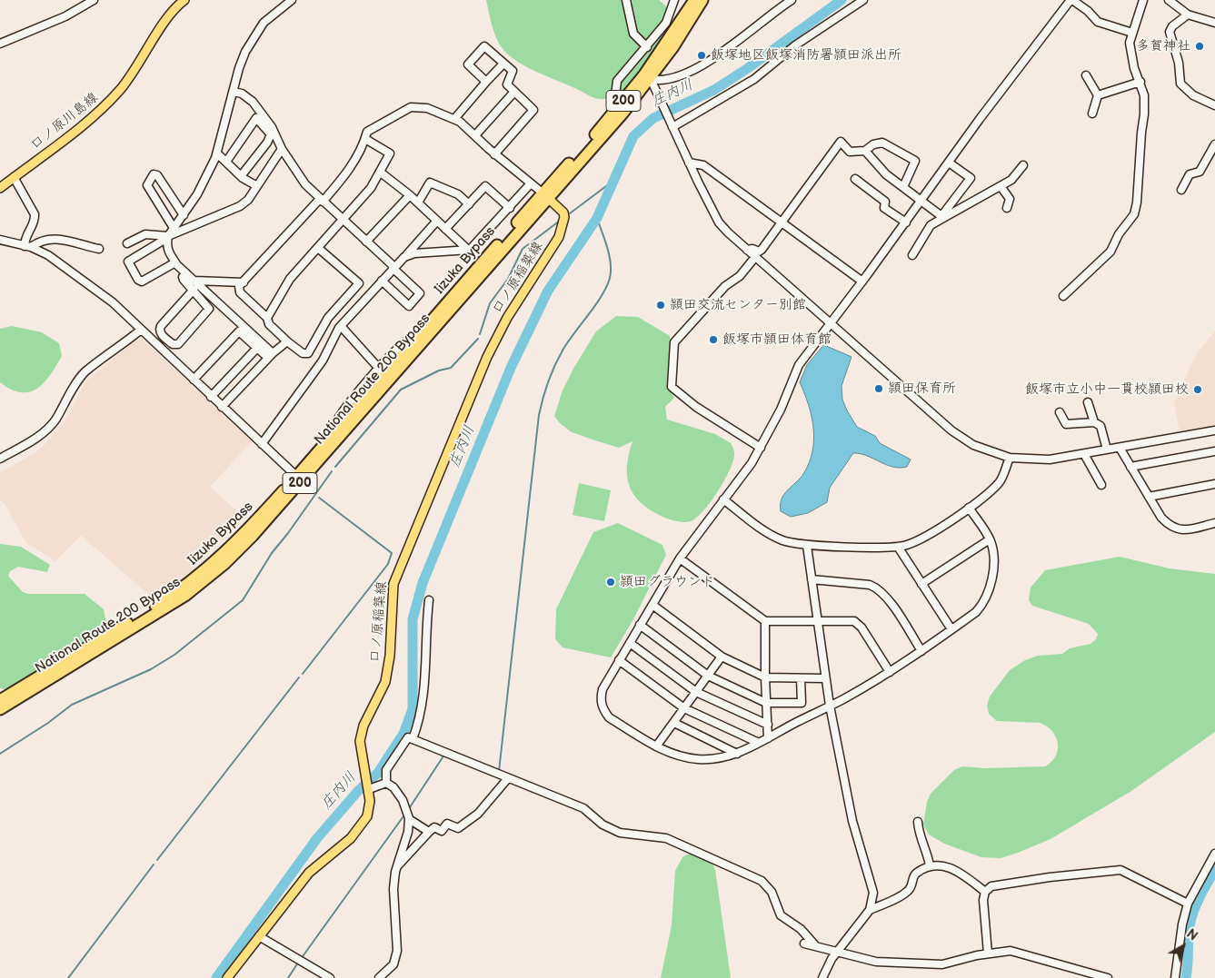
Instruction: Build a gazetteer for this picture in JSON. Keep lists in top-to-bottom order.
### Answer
{
  "streets": {
    "highway": ["200", "Iizuka Bypass", "National Route 200 Bypass"],
    "main road": ["口ノ原川島線", "口ノ原稲築線"]
  },
  "crossings": [
    ["Iizuka Bypass", "口ノ原稲築線"],
    ["Iizuka Bypass", "National Route 200 Bypass"],
    ["口ノ原稲築線", "National Route 200 Bypass"]
  ],
  "water": ["庄内川"],
  "places": [
    "多賀神社",
    "飯塚地区飯塚消防署頴田派出所",
    "頴田交流センター別館",
    "飯塚市頴田体育館",
    "頴田保育所",
    "飯塚市立小中一貫校頴田校",
    "頴田グラウンド"
  ],
  "north": "top right"
}
